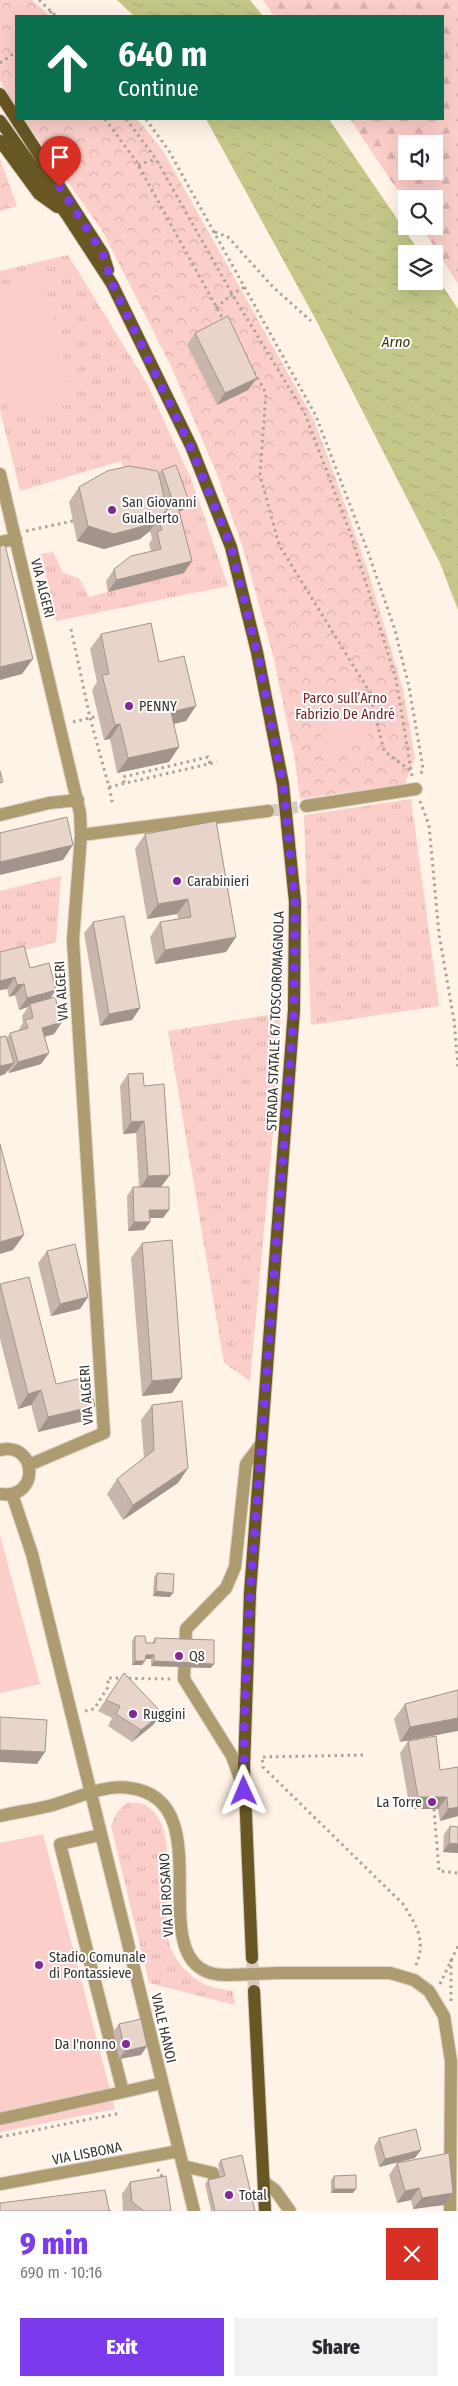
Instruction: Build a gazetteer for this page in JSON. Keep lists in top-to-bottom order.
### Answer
{
  "streets": {
    "main road": ["STRADA STATALE 67 TOSCOROMAGNOLA"],
    "street": [
      "VIA ALGERI",
      "VIA DI ROSANO",
      "VIALE HANOI",
      "VIA LISBONA"
    ]
  },
  "crossings": [
    ["VIA DI ROSANO", "VIALE HANOI"],
    ["VIALE HANOI", "VIA LISBONA"]
  ],
  "water": ["Arno"],
  "parks": ["Parco sull’Arno Fabrizio De André"],
  "places": [
    "San Giovanni Gualberto",
    "PENNY",
    "Carabinieri",
    "Q8",
    "Ruggini",
    "La Torre",
    "Stadio Comunale di Pontassieve",
    "Da I'nonno",
    "Total"
  ],
  "page": {
    "turn": ["640 m", "Continue"],
    "heading": ["9 min", "690 m · 10:16"],
    "buttons": ["Exit", "Share"]
  }
}
